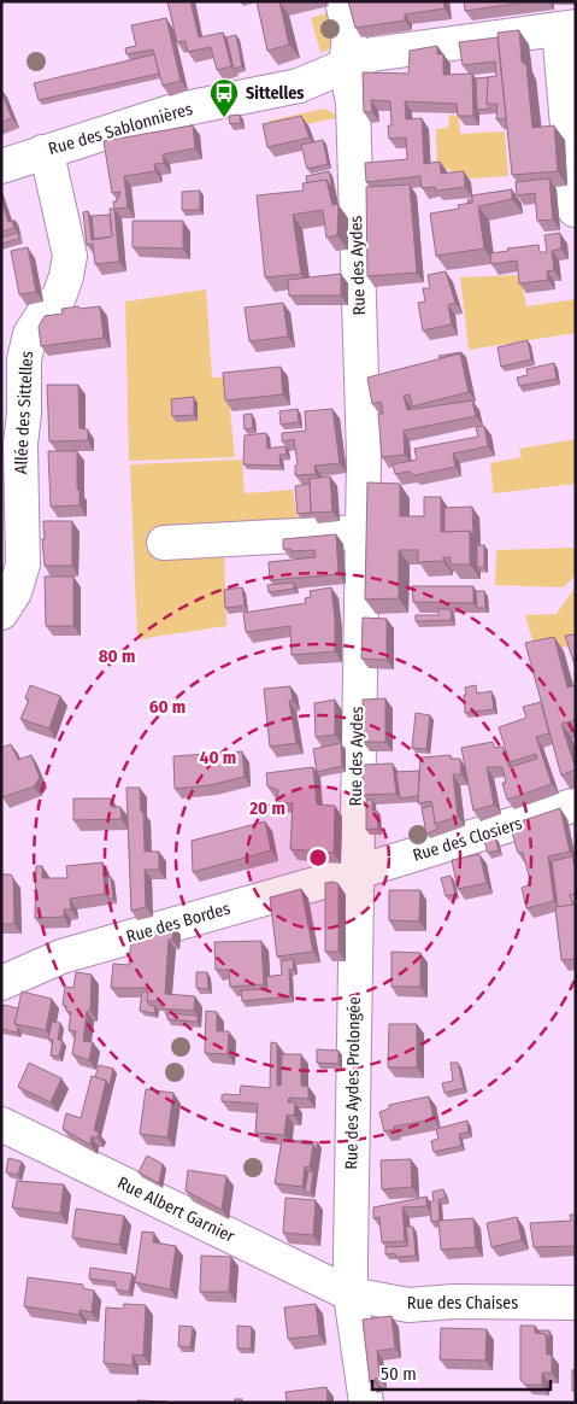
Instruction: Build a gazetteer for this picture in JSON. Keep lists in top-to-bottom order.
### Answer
{
  "streets": {
    "street": [
      "Rue des Sablonnières",
      "Rue des Aydes",
      "Allée des Sittelles",
      "Rue des Closiers",
      "Rue des Bordes",
      "Rue des Aydes Prolongée",
      "Rue Albert Garnier",
      "Rue des Chaises"
    ]
  },
  "crossings": [
    ["Rue des Sablonnières", "Rue des Aydes"],
    ["Rue des Sablonnières", "Allée des Sittelles"],
    ["Rue des Aydes", "Rue des Closiers"],
    ["Rue des Aydes", "Rue des Bordes"],
    ["Rue des Aydes", "Rue des Aydes Prolongée"],
    ["Rue des Closiers", "Rue des Bordes"],
    ["Rue des Closiers", "Rue des Aydes Prolongée"],
    ["Rue des Bordes", "Rue des Aydes Prolongée"],
    ["Rue des Aydes Prolongée", "Rue Albert Garnier"],
    ["Rue des Aydes Prolongée", "Rue des Chaises"],
    ["Rue Albert Garnier", "Rue des Chaises"]
  ],
  "places": {
    "bus stop": ["Sittelles"]
  },
  "scale_bar": "50 m",
  "rings": [
    "80 m",
    "60 m",
    "40 m",
    "20 m"
  ]
}
